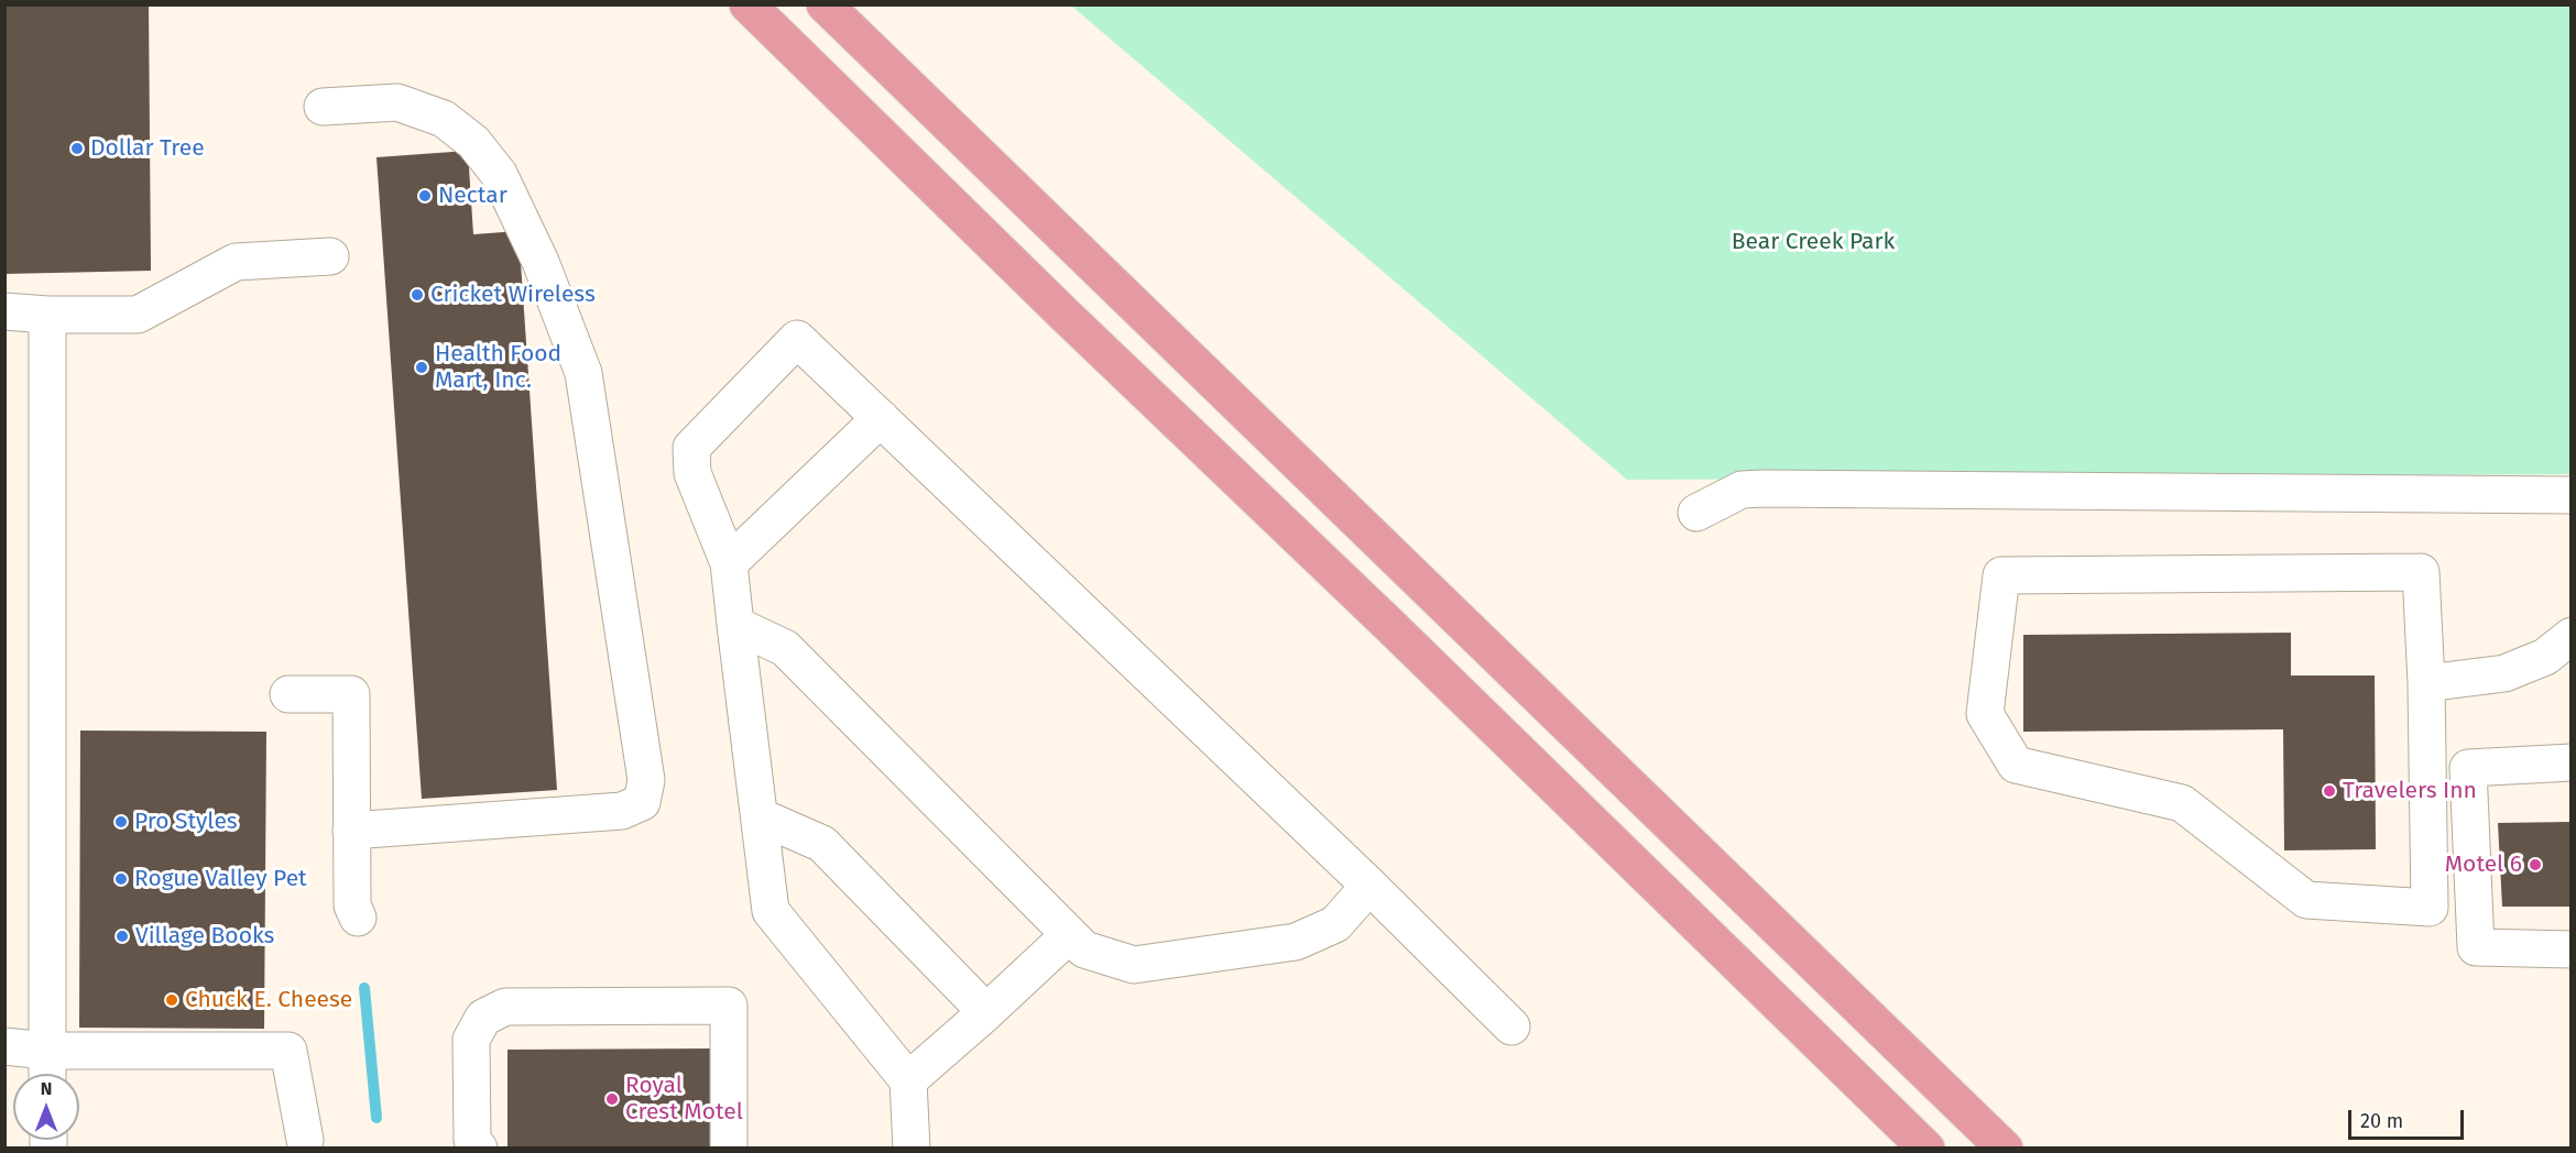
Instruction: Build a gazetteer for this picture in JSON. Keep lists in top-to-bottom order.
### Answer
{
  "parks": ["Bear Creek Park"],
  "places": [
    "Dollar Tree",
    "Nectar",
    "Cricket Wireless",
    "Health Food Mart, Inc.",
    "Travelers Inn",
    "Pro Styles",
    "Motel 6",
    "Rogue Valley Pet",
    "Village Books",
    "Chuck E. Cheese",
    "Royal Crest Motel"
  ],
  "scale_bar": "20 m",
  "north": "top"
}
